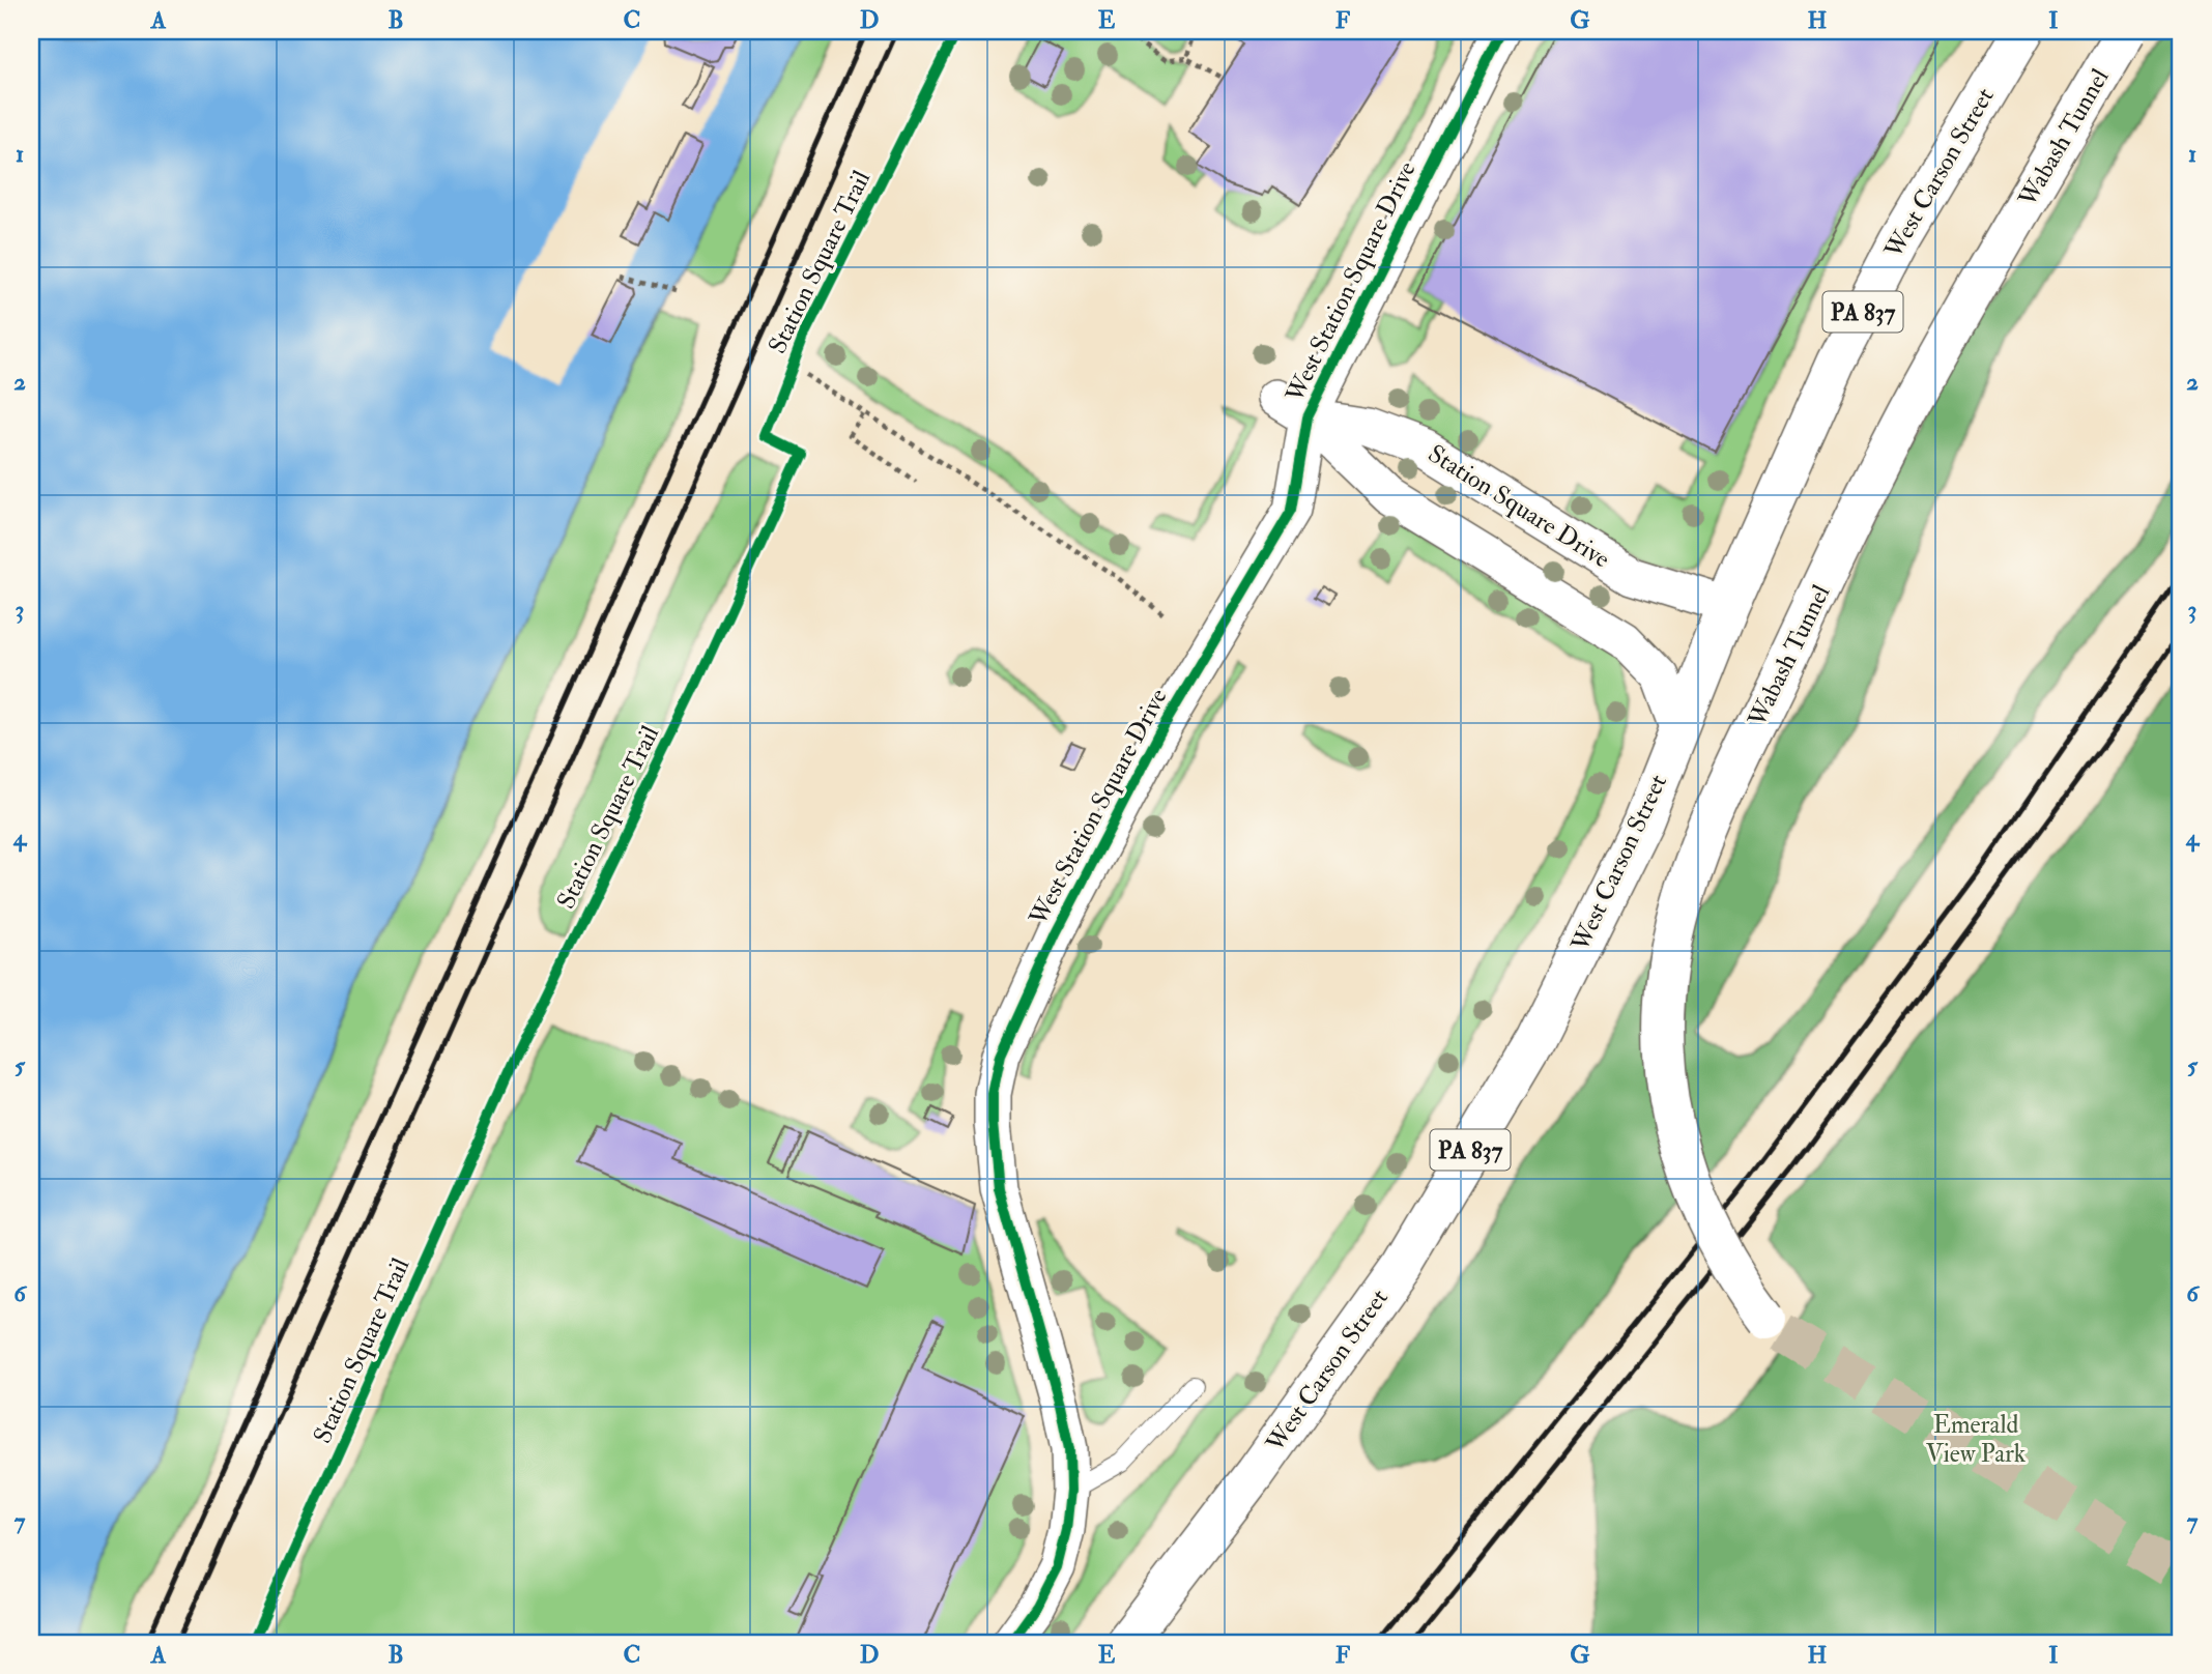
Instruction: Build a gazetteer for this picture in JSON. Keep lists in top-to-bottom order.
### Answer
{
  "streets": {
    "main road": ["Wabash Tunnel", "West Carson Street", "PA 837"],
    "street": ["West Station Square Drive", "Station Square Drive"],
    "cycle path": ["Station Square Trail"]
  },
  "crossings": [
    ["West Carson Street", "Station Square Drive"],
    ["West Station Square Drive", "Station Square Drive"]
  ],
  "parks": ["Emerald View Park"],
  "grid": {
    "columns": [
      "A",
      "B",
      "C",
      "D",
      "E",
      "F",
      "G",
      "H",
      "I"
    ],
    "rows": [
      "1",
      "2",
      "3",
      "4",
      "5",
      "6",
      "7"
    ]
  }
}
